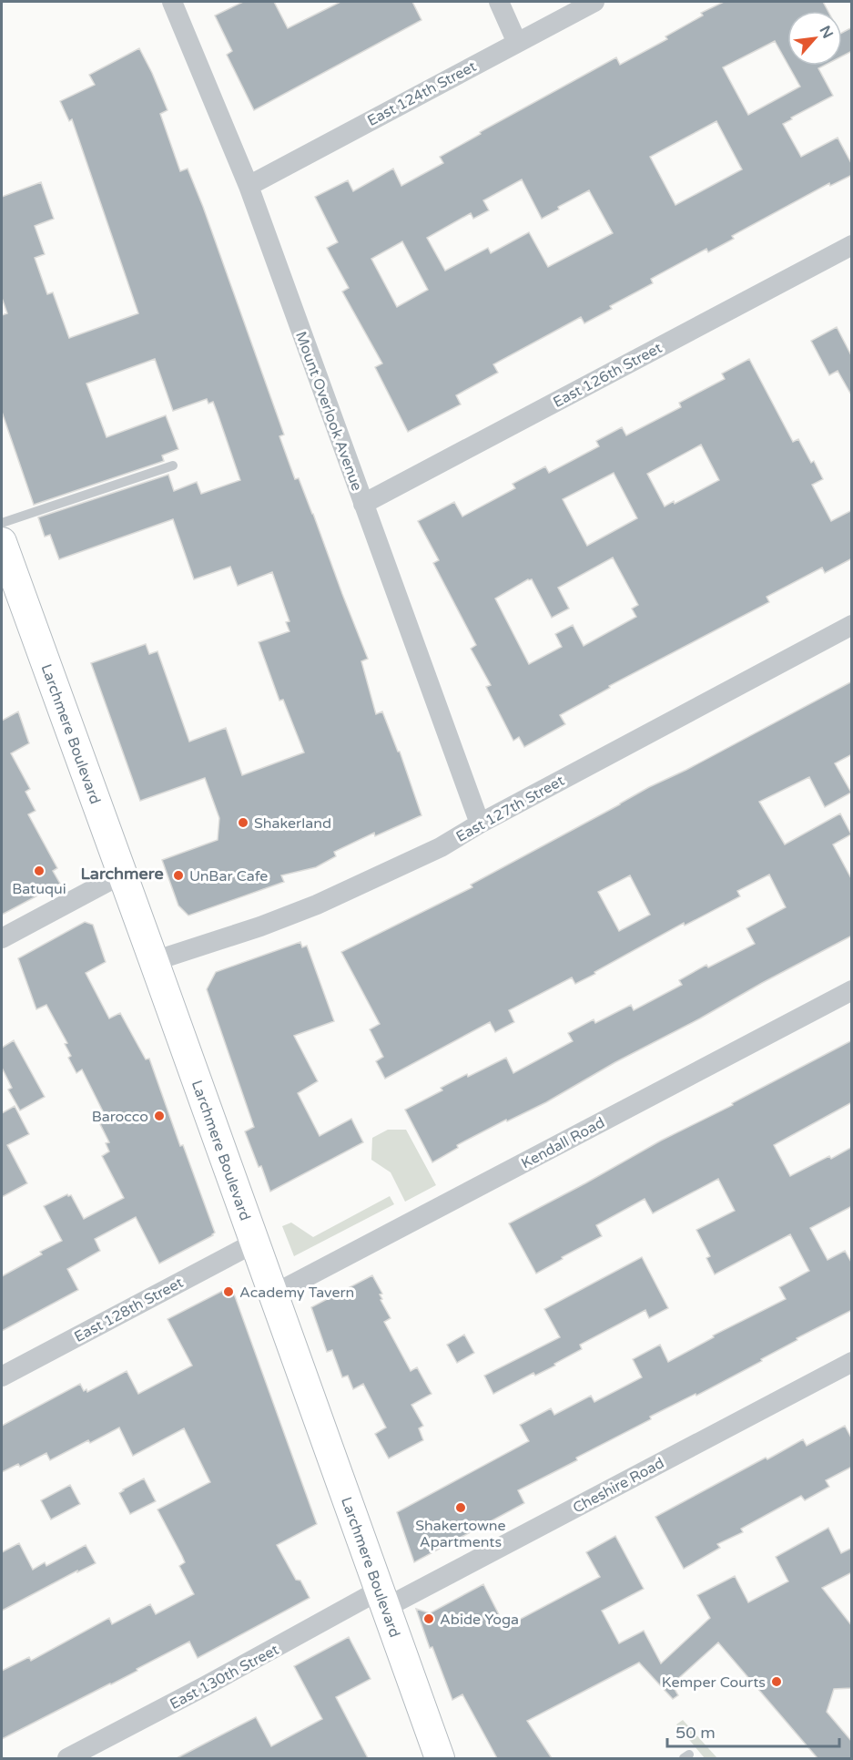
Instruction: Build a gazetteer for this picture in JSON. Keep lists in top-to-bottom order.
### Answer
{
  "streets": {
    "main road": ["Larchmere Boulevard"],
    "street": [
      "East 124th Street",
      "East 126th Street",
      "Mount Overlook Avenue",
      "East 127th Street",
      "Kendall Road",
      "East 128th Street",
      "Cheshire Road",
      "East 130th Street"
    ]
  },
  "crossings": [
    ["East 124th Street", "Mount Overlook Avenue"],
    ["East 126th Street", "Mount Overlook Avenue"],
    ["Mount Overlook Avenue", "East 127th Street"],
    ["Larchmere Boulevard", "East 127th Street"],
    ["Larchmere Boulevard", "Kendall Road"],
    ["Larchmere Boulevard", "East 128th Street"],
    ["Larchmere Boulevard", "Cheshire Road"],
    ["Larchmere Boulevard", "East 130th Street"],
    ["Cheshire Road", "East 130th Street"]
  ],
  "districts": ["Larchmere"],
  "places": [
    "Shakerland",
    "Batuqui",
    "UnBar Cafe",
    "Barocco",
    "Academy Tavern",
    "Shakertowne Apartments",
    "Abide Yoga",
    "Kemper Courts"
  ],
  "scale_bar": "50 m",
  "north": "top right"
}
